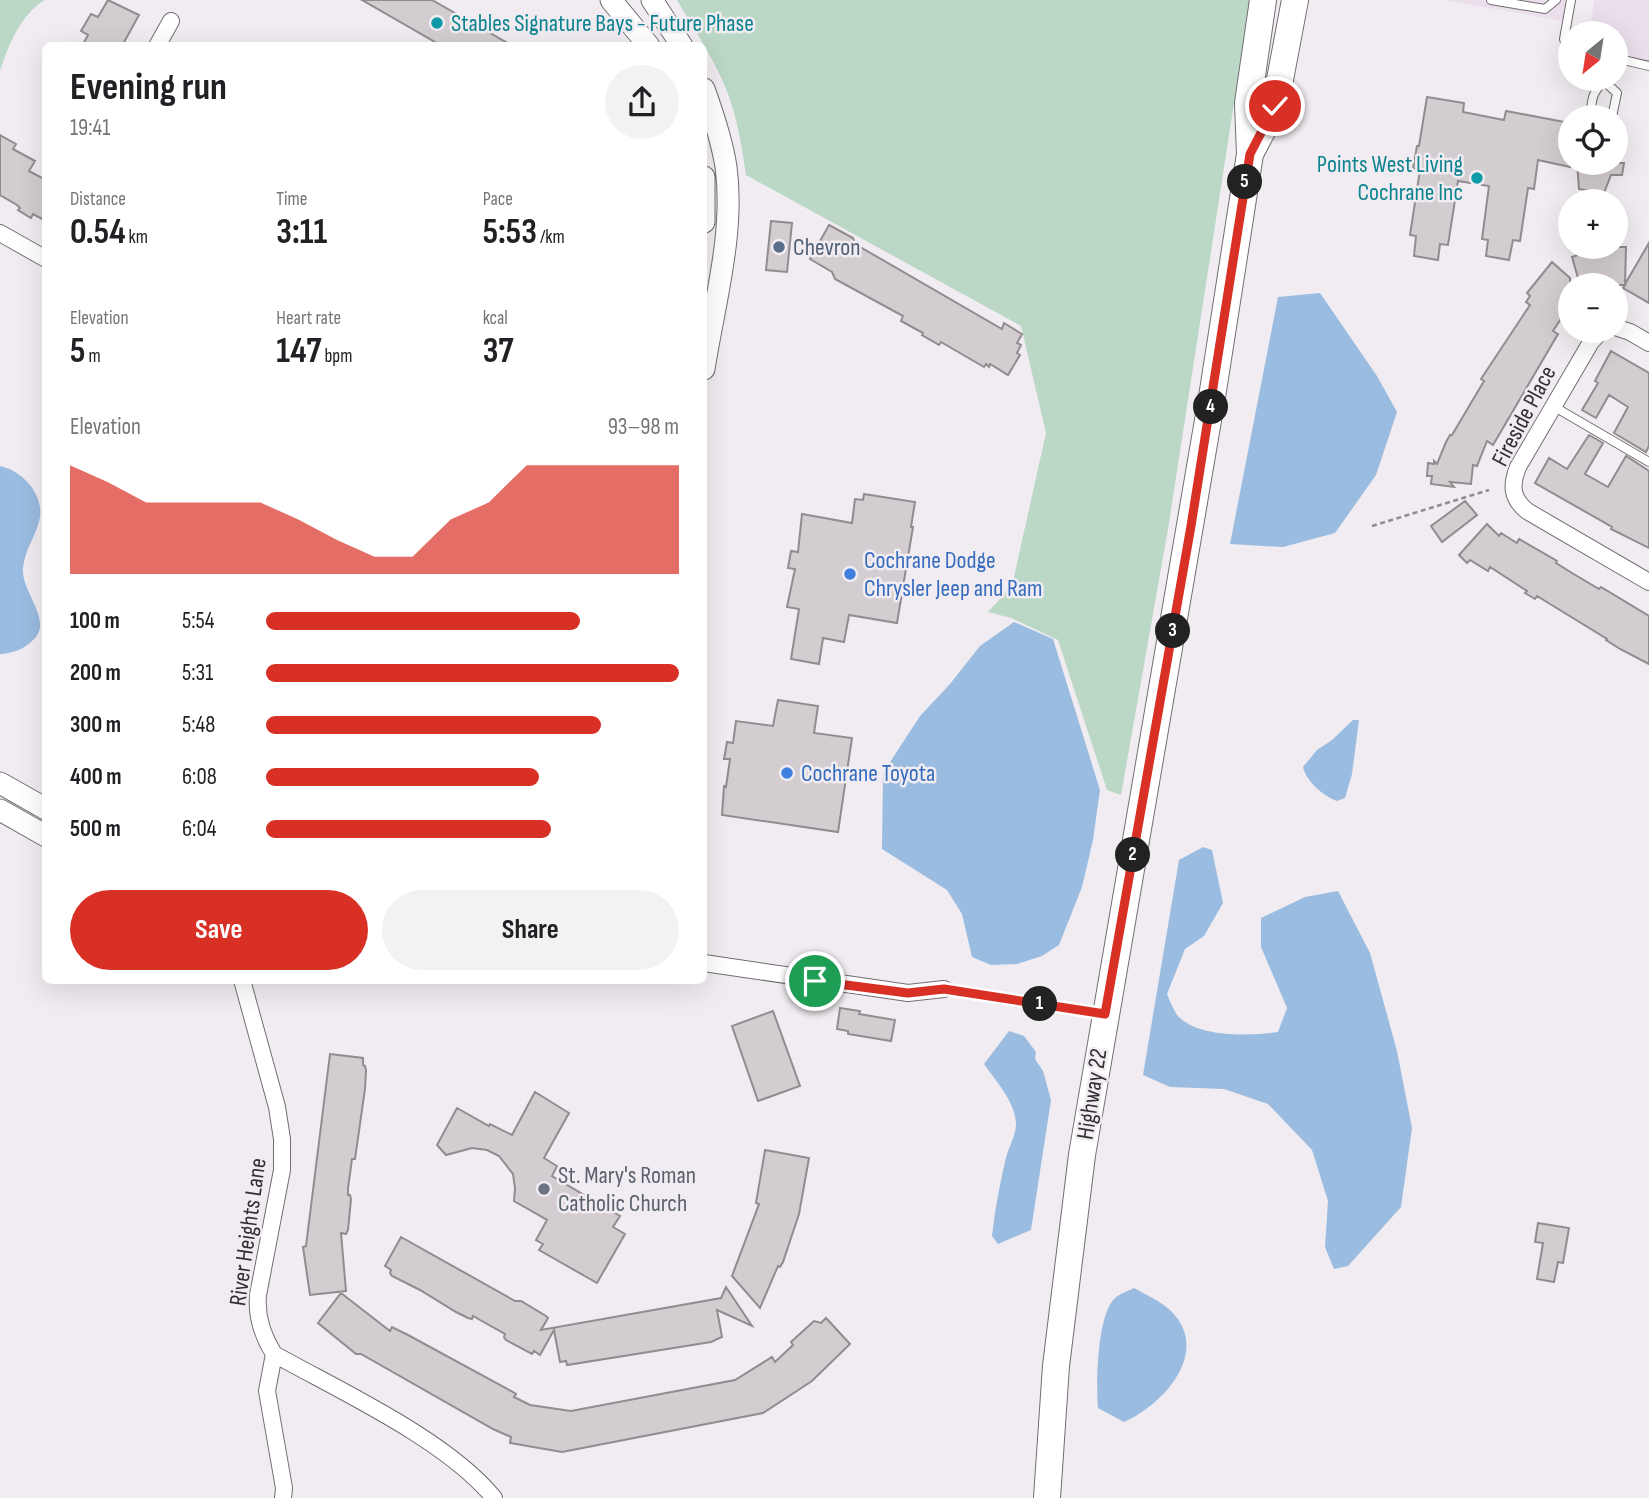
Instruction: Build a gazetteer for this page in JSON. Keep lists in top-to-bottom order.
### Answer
{
  "streets": {
    "main road": ["Highway 22"],
    "street": ["Fireside Place", "River Heights Lane"]
  },
  "places": [
    "Stables Signature Bays - Future Phase",
    "Points West Living Cochrane Inc",
    "Chevron",
    "Cochrane Dodge Chrysler Jeep and Ram",
    "Cochrane Toyota",
    "St. Mary's Roman Catholic Church"
  ],
  "north": "bottom left",
  "page": {
    "map_buttons": ["+", "−"],
    "heading": ["Evening run", "19:41"],
    "stats": [
      ["Distance", "0.54 km"],
      ["Time", "3:11"],
      ["Pace", "5:53 /km"],
      ["Elevation", "5 m"],
      ["Heart rate", "147 bpm"],
      ["kcal", "37"]
    ],
    "pins": [
      "5",
      "4",
      "3",
      "2",
      "1"
    ],
    "chart": ["Elevation", "93–98 m"],
    "list": [
      {
        "name": "100 m",
        "note": "5:54"
      },
      {
        "name": "200 m",
        "note": "5:31"
      },
      {
        "name": "300 m",
        "note": "5:48"
      },
      {
        "name": "400 m",
        "note": "6:08"
      },
      {
        "name": "500 m",
        "note": "6:04"
      }
    ],
    "buttons": ["Save", "Share"]
  }
}
